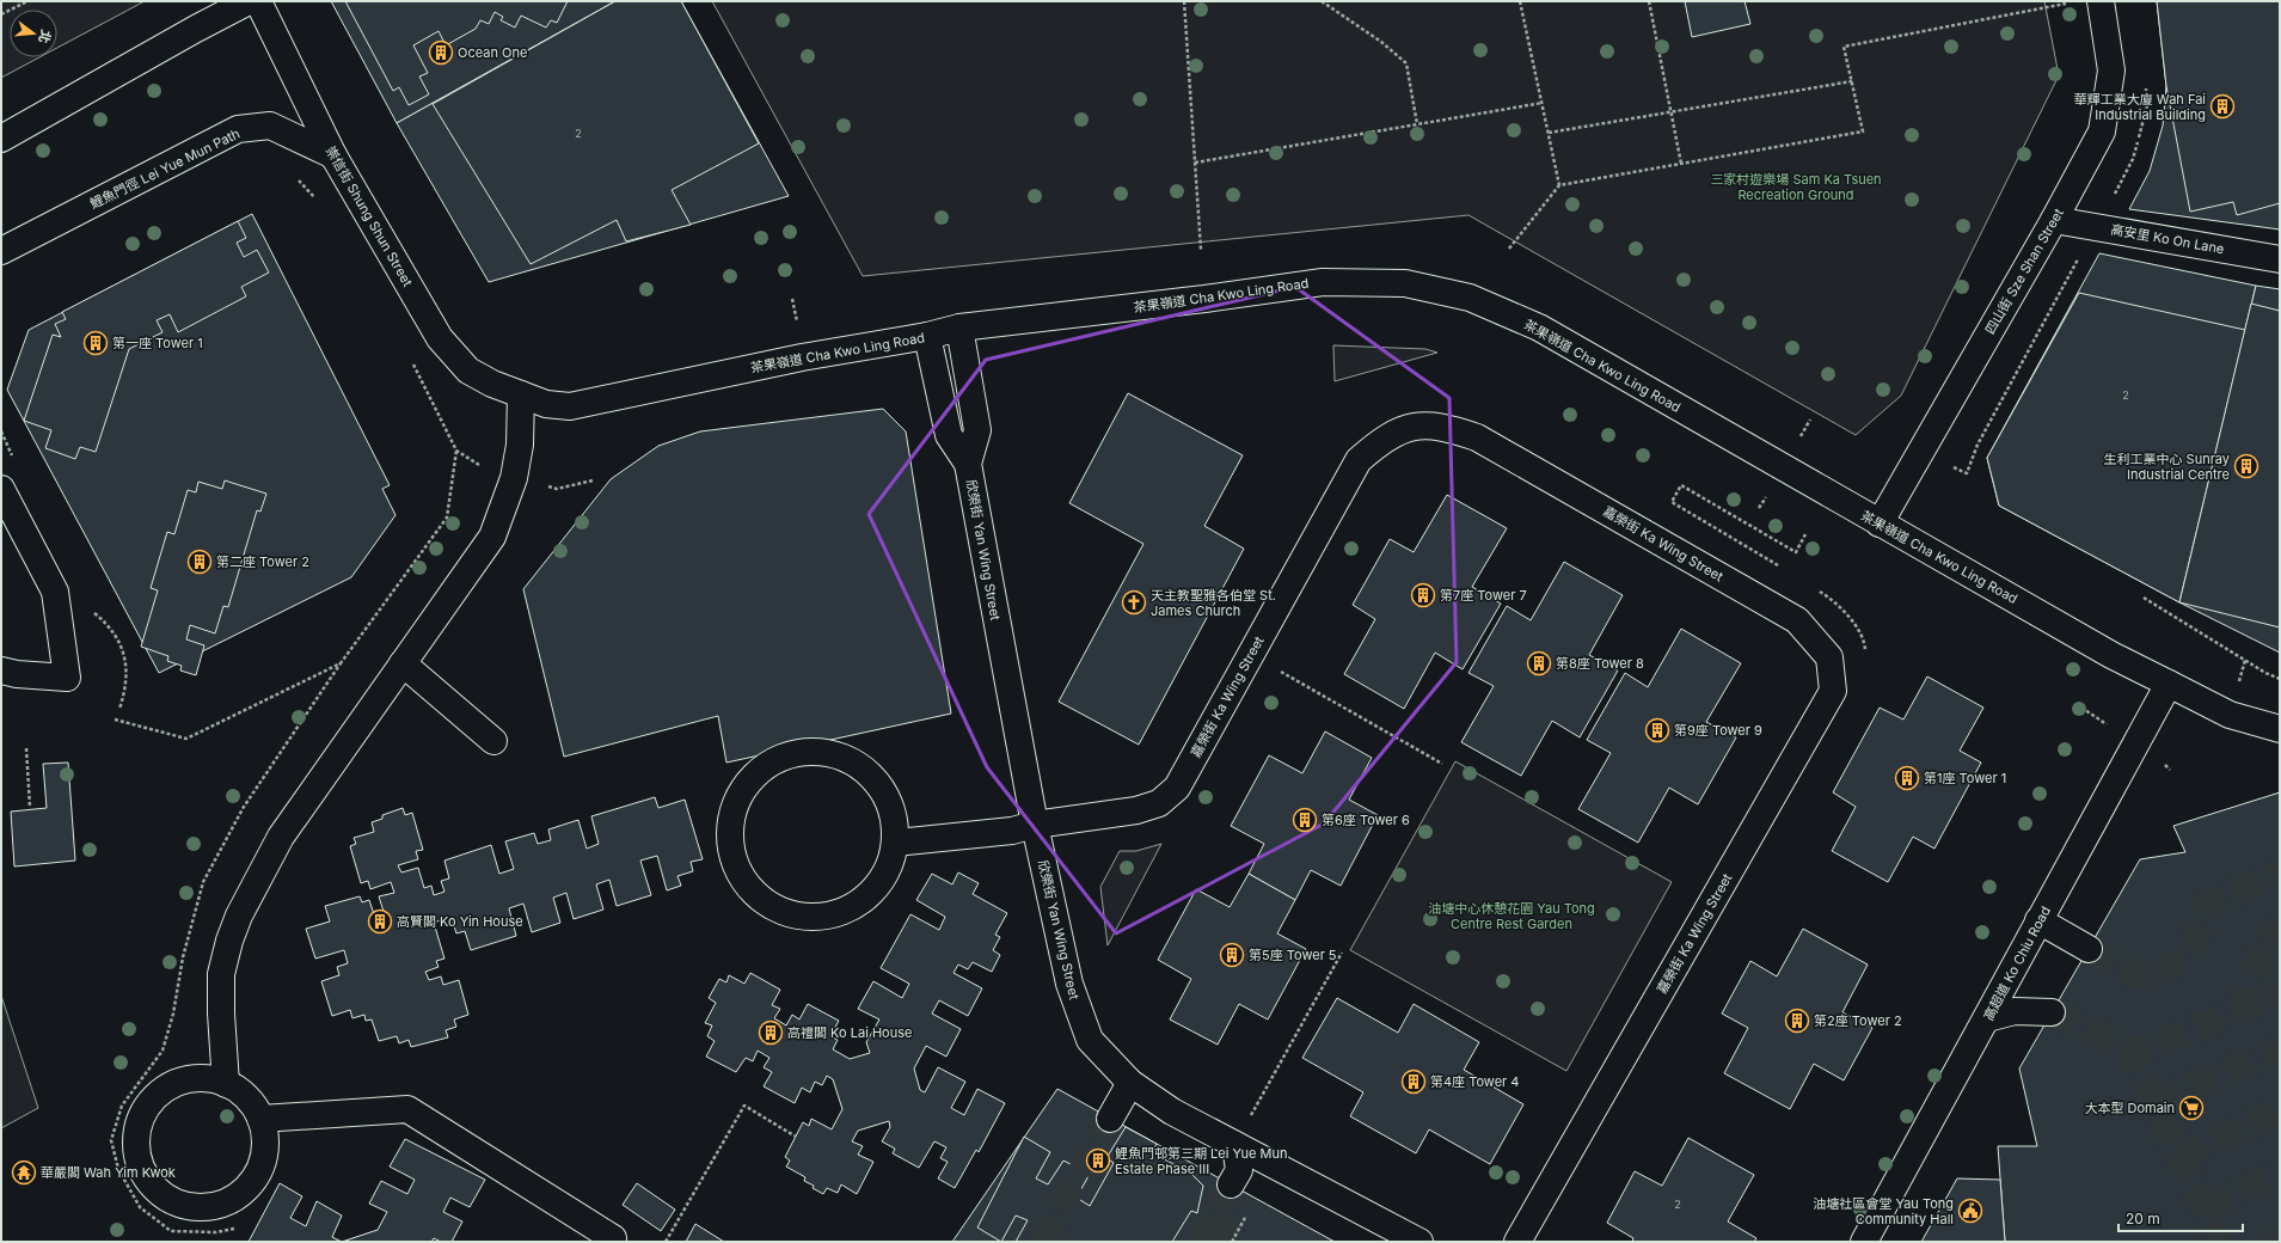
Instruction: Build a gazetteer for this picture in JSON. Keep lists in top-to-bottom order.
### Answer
{
  "streets": {
    "street": [
      "鯉魚門徑 Lei Yue Mun Path",
      "崇信街 Shung Shun Street",
      "高安里 Ko On Lane",
      "四山街 Sze Shan Street",
      "茶果嶺道 Cha Kwo Ling Road",
      "嘉榮街 Ka Wing Street",
      "欣榮街 Yan Wing Street",
      "高超道 Ko Chiu Road"
    ]
  },
  "crossings": [
    ["鯉魚門徑 Lei Yue Mun Path", "崇信街 Shung Shun Street"],
    ["崇信街 Shung Shun Street", "茶果嶺道 Cha Kwo Ling Road"],
    ["高安里 Ko On Lane", "四山街 Sze Shan Street"],
    ["四山街 Sze Shan Street", "茶果嶺道 Cha Kwo Ling Road"],
    ["茶果嶺道 Cha Kwo Ling Road", "欣榮街 Yan Wing Street"],
    ["茶果嶺道 Cha Kwo Ling Road", "高超道 Ko Chiu Road"],
    ["嘉榮街 Ka Wing Street", "欣榮街 Yan Wing Street"]
  ],
  "parks": ["三家村遊樂場 Sam Ka Tsuen Recreation Ground", "油塘中心休憩花園 Yau Tong Centre Rest Garden"],
  "places": {
    "building": [
      "Ocean One",
      "華輝工業大廈 Wah Fai Industrial Building",
      "第一座 Tower 1",
      "生利工業中心 Sunray Industrial Centre",
      "第二座 Tower 2",
      "第7座 Tower 7",
      "第8座 Tower 8",
      "第9座 Tower 9",
      "第1座 Tower 1",
      "第6座 Tower 6",
      "高賢閣 Ko Yin House",
      "第5座 Tower 5",
      "第2座 Tower 2",
      "高禮閣 Ko Lai House",
      "第4座 Tower 4",
      "鯉魚門邨第三期 Lei Yue Mun Estate Phase III"
    ],
    "church": ["天主教聖雅各伯堂 St. James Church"],
    "supermarket": ["大本型 Domain"],
    "temple": ["華嚴閣 Wah Yim Kwok"],
    "public building": ["油塘社區會堂 Yau Tong Community Hall"]
  },
  "house_numbers": ["2", "2", "2"],
  "scale_bar": "20 m",
  "north": "right"
}
